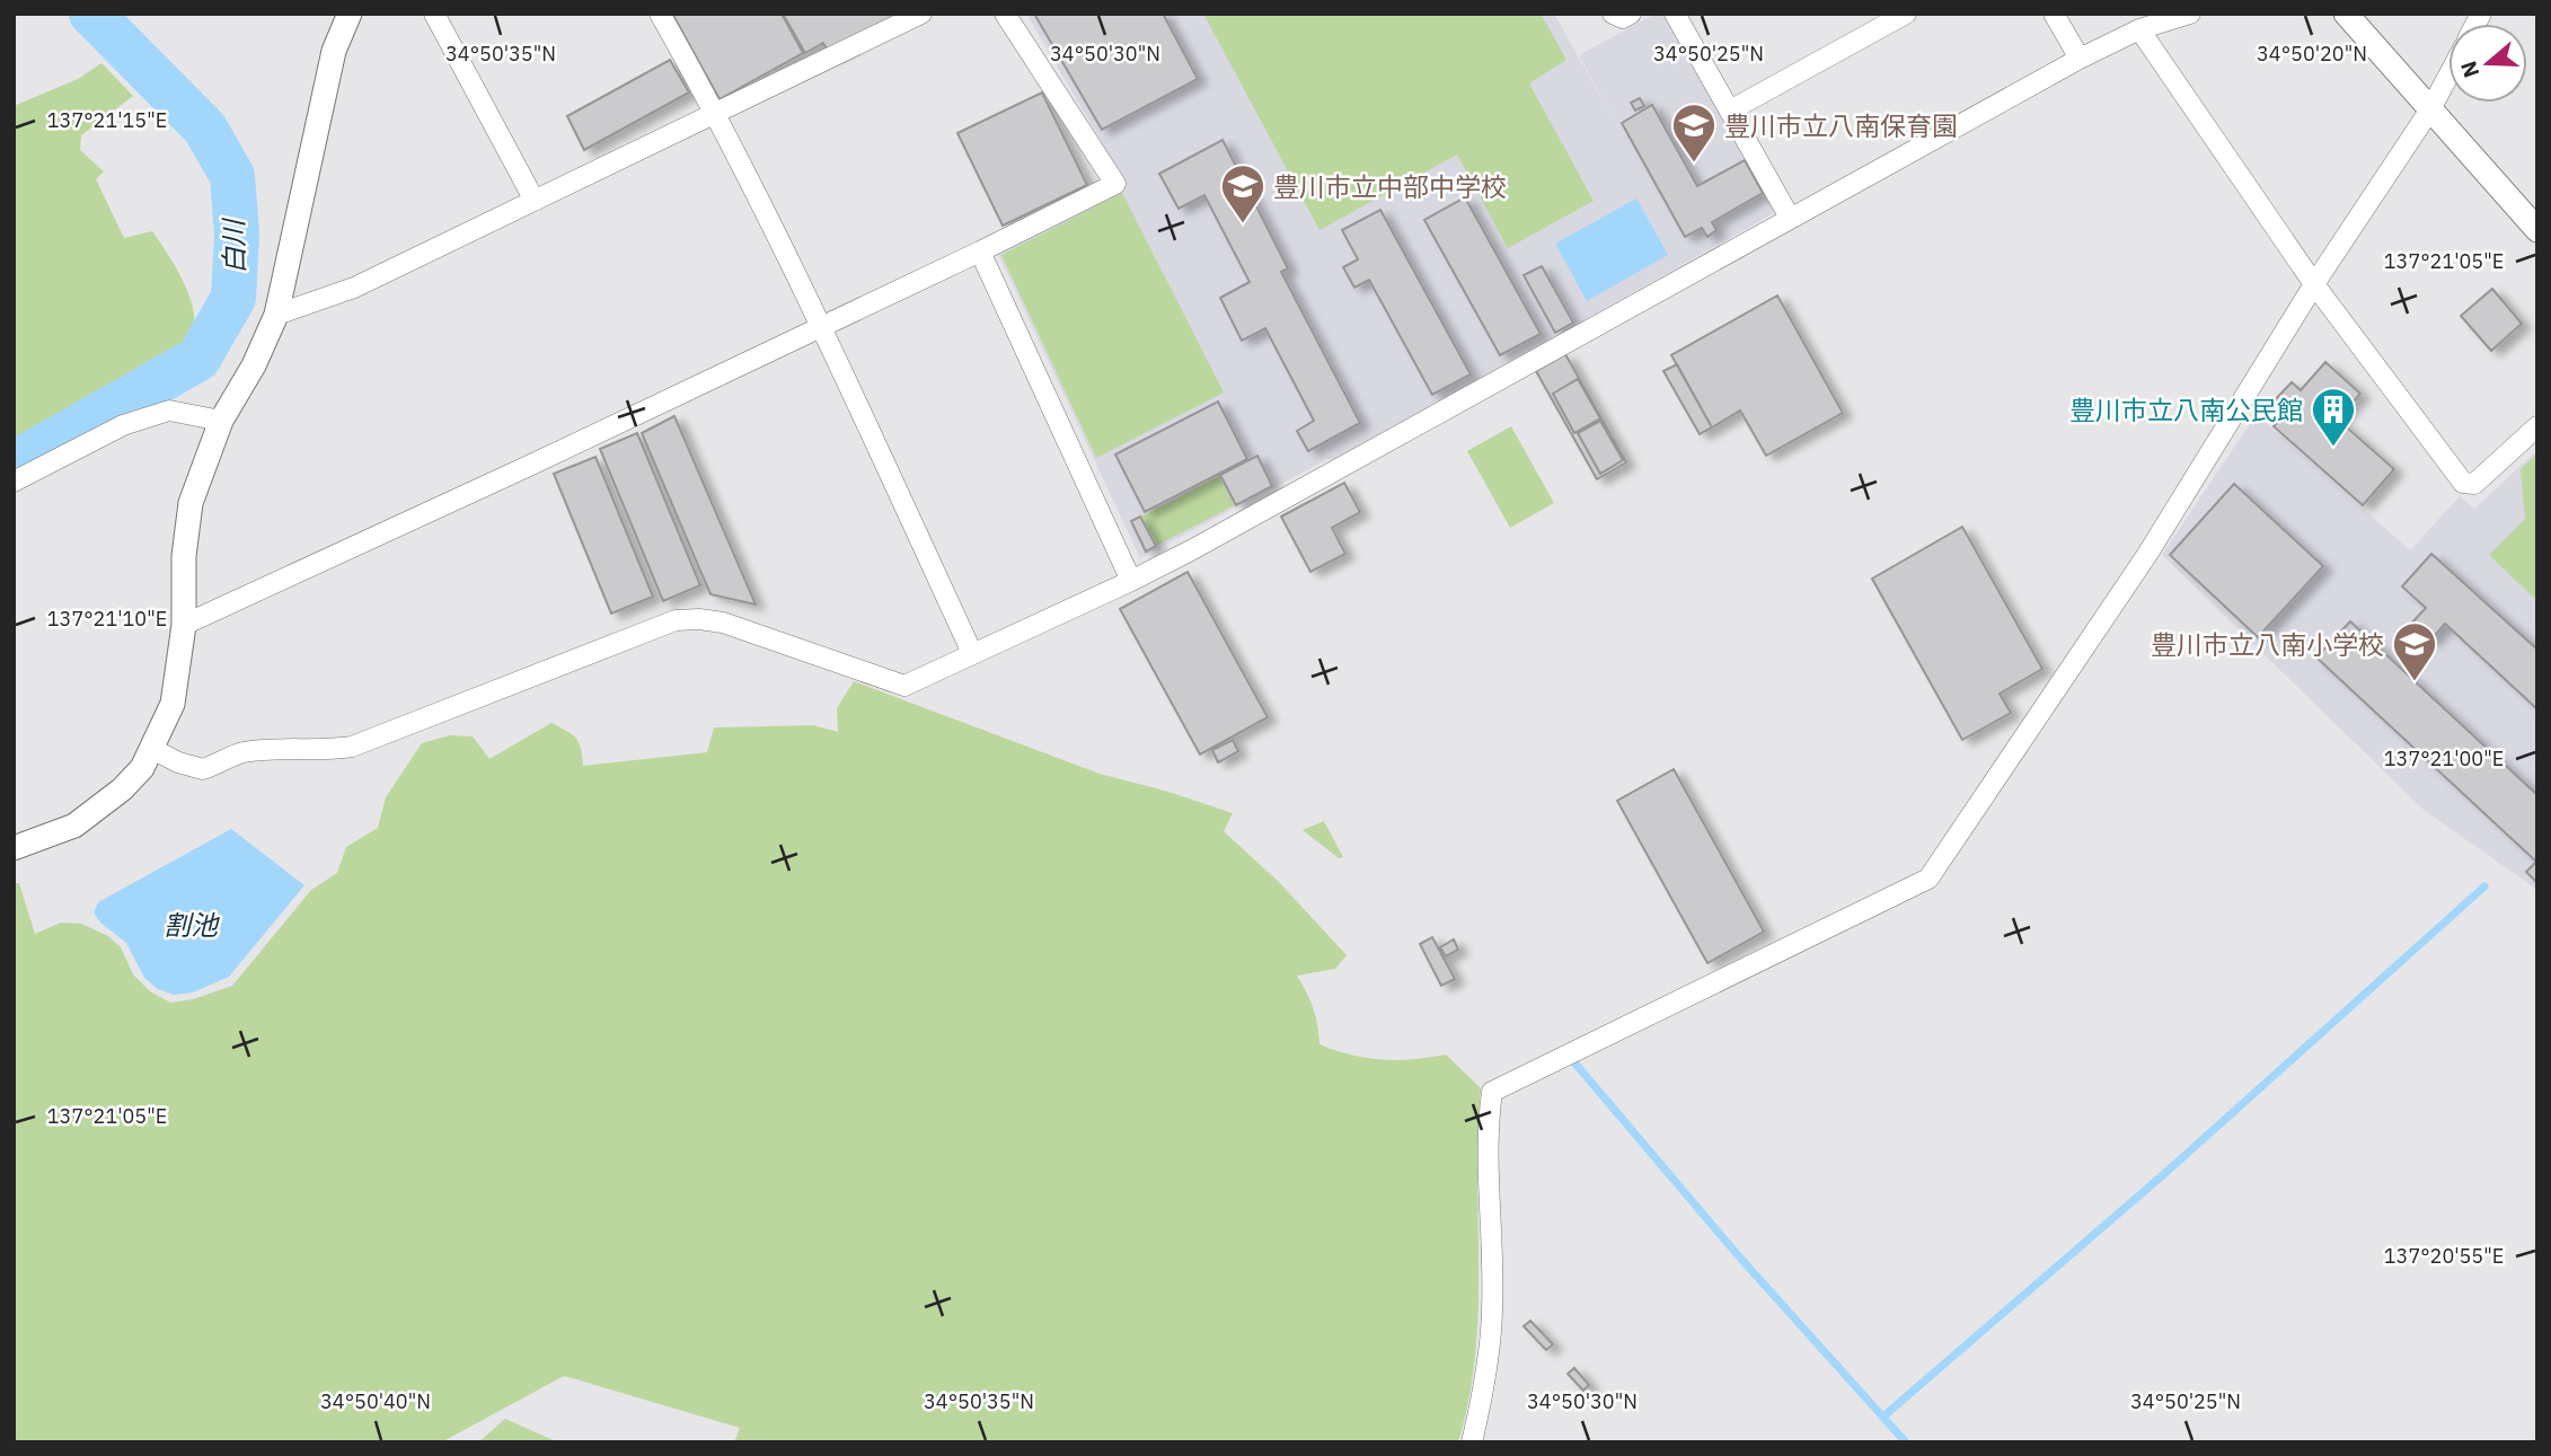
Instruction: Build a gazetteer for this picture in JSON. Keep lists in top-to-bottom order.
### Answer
{
  "water": ["白川", "割池"],
  "places": {
    "school or university": ["豊川市立八南保育園", "豊川市立中部中学校", "豊川市立八南小学校"],
    "building": ["豊川市立八南公民館"]
  },
  "north": "left",
  "coordinates": [
    "34°50'35\"N",
    "34°50'30\"N",
    "34°50'25\"N",
    "34°50'20\"N",
    "137°21'15\"E",
    "137°21'05\"E",
    "137°21'10\"E",
    "137°21'00\"E",
    "137°20'55\"E",
    "34°50'40\"N"
  ]
}
